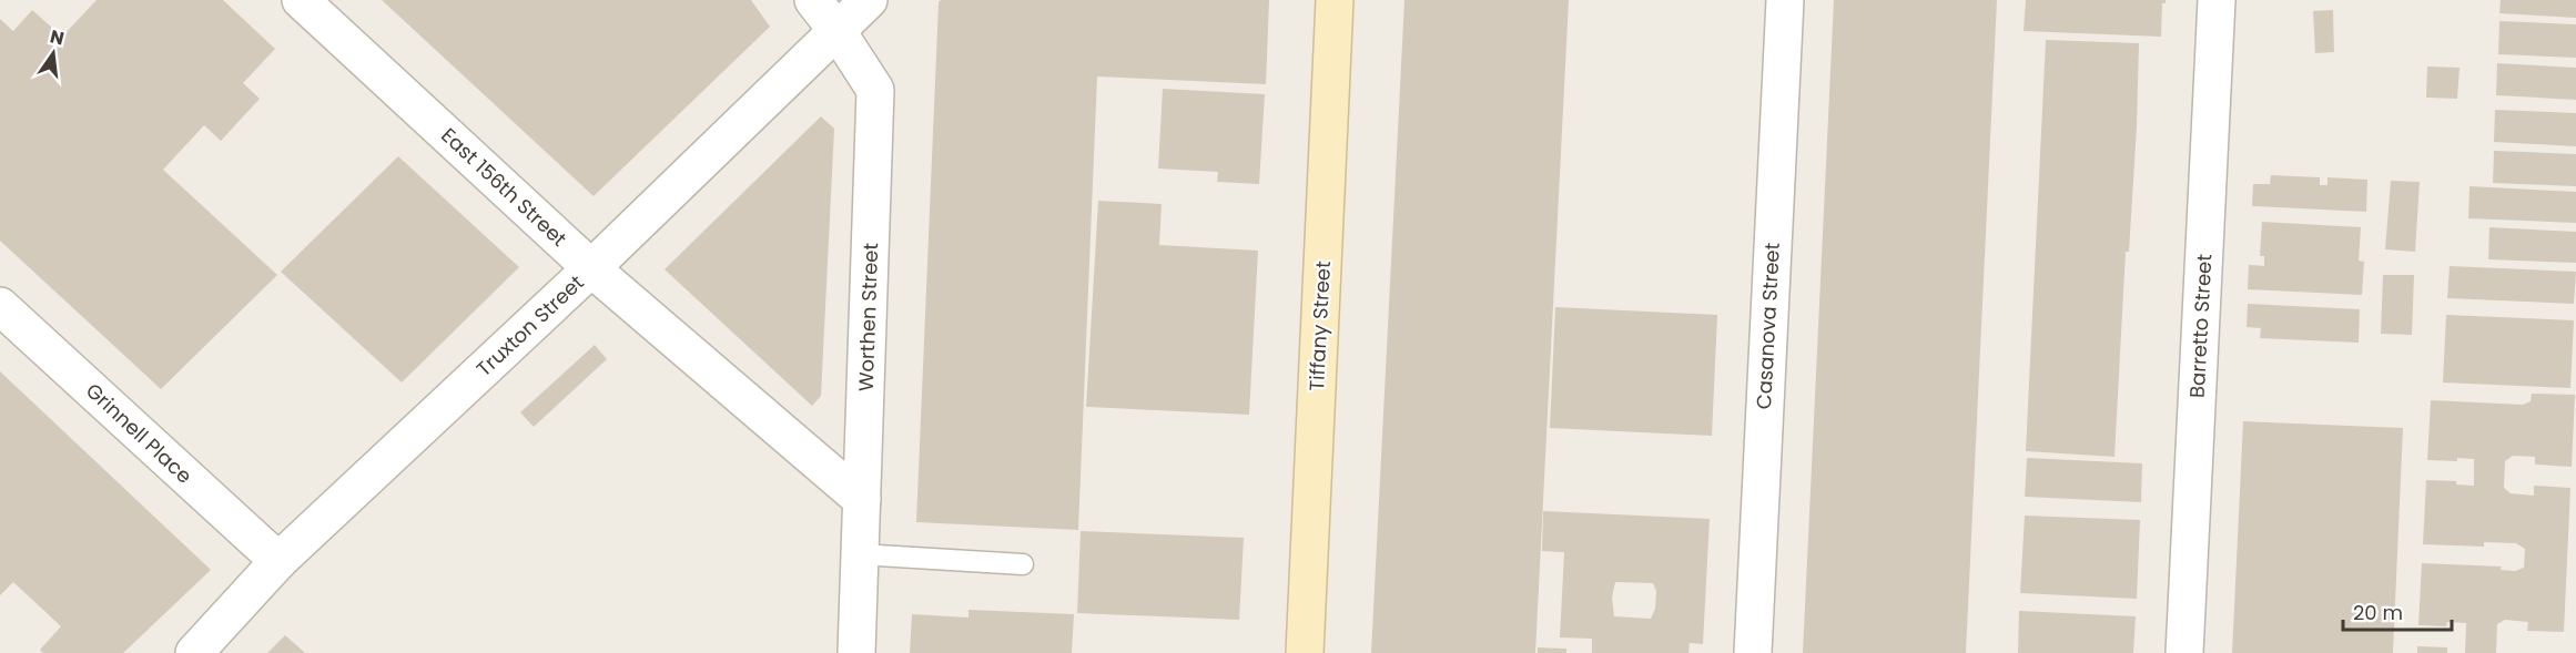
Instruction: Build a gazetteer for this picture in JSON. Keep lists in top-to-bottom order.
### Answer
{
  "streets": {
    "main road": ["Tiffany Street"],
    "street": [
      "East 156th Street",
      "Worthen Street",
      "Truxton Street",
      "Casanova Street",
      "Barretto Street",
      "Grinnell Place"
    ]
  },
  "crossings": [
    ["East 156th Street", "Worthen Street"],
    ["East 156th Street", "Truxton Street"],
    ["Worthen Street", "Truxton Street"],
    ["Truxton Street", "Grinnell Place"]
  ],
  "scale_bar": "20 m",
  "north": "top"
}
